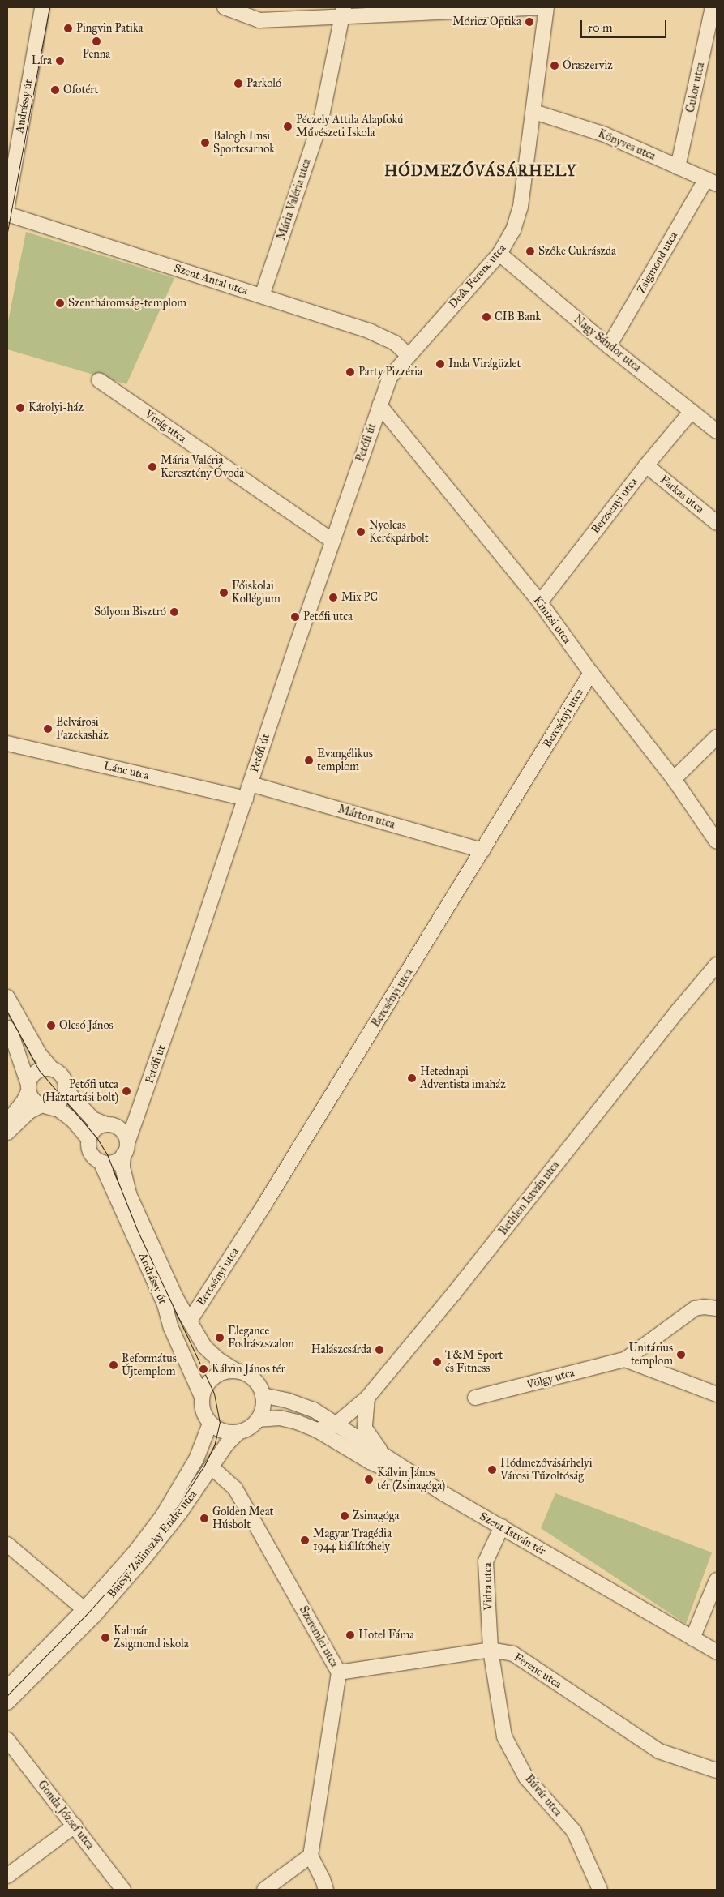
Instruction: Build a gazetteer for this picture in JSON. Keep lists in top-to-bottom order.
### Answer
{
  "streets": {
    "street": [
      "Cukor utca",
      "Andrássy út",
      "Könyves utca",
      "Mária Valéria utca",
      "Zsigmond utca",
      "Deák Ferenc utca",
      "Szent Antal utca",
      "Nagy Sándor utca",
      "Virág utca",
      "Petőfi út",
      "Farkas utca",
      "Berzsenyi utca",
      "Kinizsi utca",
      "Bercsényi utca",
      "Lánc utca",
      "Márton utca",
      "Bethlen István utca",
      "Völgy utca",
      "Szent István tér",
      "Bajcsy-Zsilinszky Endre utca",
      "Vidra utca",
      "Szeremlei utca",
      "Ferenc utca",
      "Búvár utca",
      "Gonda József utca"
    ]
  },
  "crossings": [
    ["Cukor utca", "Könyves utca"],
    ["Andrássy út", "Petőfi út"],
    ["Andrássy út", "Bercsényi utca"],
    ["Andrássy út", "Szent István tér"],
    ["Andrássy út", "Bajcsy-Zsilinszky Endre utca"],
    ["Könyves utca", "Zsigmond utca"],
    ["Könyves utca", "Deák Ferenc utca"],
    ["Mária Valéria utca", "Szent Antal utca"],
    ["Zsigmond utca", "Nagy Sándor utca"],
    ["Deák Ferenc utca", "Szent Antal utca"],
    ["Deák Ferenc utca", "Nagy Sándor utca"],
    ["Deák Ferenc utca", "Petőfi út"],
    ["Deák Ferenc utca", "Kinizsi utca"],
    ["Nagy Sándor utca", "Berzsenyi utca"],
    ["Virág utca", "Petőfi út"],
    ["Petőfi út", "Kinizsi utca"],
    ["Petőfi út", "Lánc utca"],
    ["Petőfi út", "Márton utca"],
    ["Farkas utca", "Berzsenyi utca"],
    ["Berzsenyi utca", "Kinizsi utca"],
    ["Kinizsi utca", "Bercsényi utca"],
    ["Bercsényi utca", "Márton utca"],
    ["Bethlen István utca", "Szent István tér"],
    ["Szent István tér", "Bajcsy-Zsilinszky Endre utca"],
    ["Szent István tér", "Vidra utca"],
    ["Bajcsy-Zsilinszky Endre utca", "Szeremlei utca"],
    ["Vidra utca", "Ferenc utca"],
    ["Vidra utca", "Búvár utca"],
    ["Szeremlei utca", "Ferenc utca"],
    ["Ferenc utca", "Búvár utca"]
  ],
  "districts": ["HÓDMEZŐVÁSÁRHELY"],
  "places": [
    "Móricz Optika",
    "Pingvin Patika",
    "Penna",
    "Líra",
    "Óraszerviz",
    "Parkoló",
    "Ofotért",
    "Péczely Attila Alapfokú Művészeti Iskola",
    "Balogh Imsi Sportcsarnok",
    "Szőke Cukrászda",
    "Szentháromság-templom",
    "CIB Bank",
    "Inda Virágüzlet",
    "Party Pizzéria",
    "Károlyi-ház",
    "Mária Valéria Keresztény Óvoda",
    "Nyolcas Kerékpárbolt",
    "Főiskolai Kollégium",
    "Mix PC",
    "Sólyom Bisztró",
    "Petőfi utca",
    "Belvárosi Fazekasház",
    "Evangélikus templom",
    "Olcsó János",
    "Hetednapi Adventista imaház",
    "Petőfi utca (Háztartási bolt)",
    "Elegance Fodrászszalon",
    "Halászcsárda",
    "Unitárius templom",
    "T&M Sport és Fitness",
    "Református Újtemplom",
    "Kálvin János tér",
    "Hódmezővásárhelyi Városi Tűzoltóság",
    "Kálvin János tér (Zsinagóga)",
    "Zsinagóga",
    "Golden Meat Húsbolt",
    "Magyar Tragédia 1944 kiállítóhely",
    "Hotel Fáma",
    "Kalmár Zsigmond iskola"
  ],
  "scale_bar": "50 m"
}
